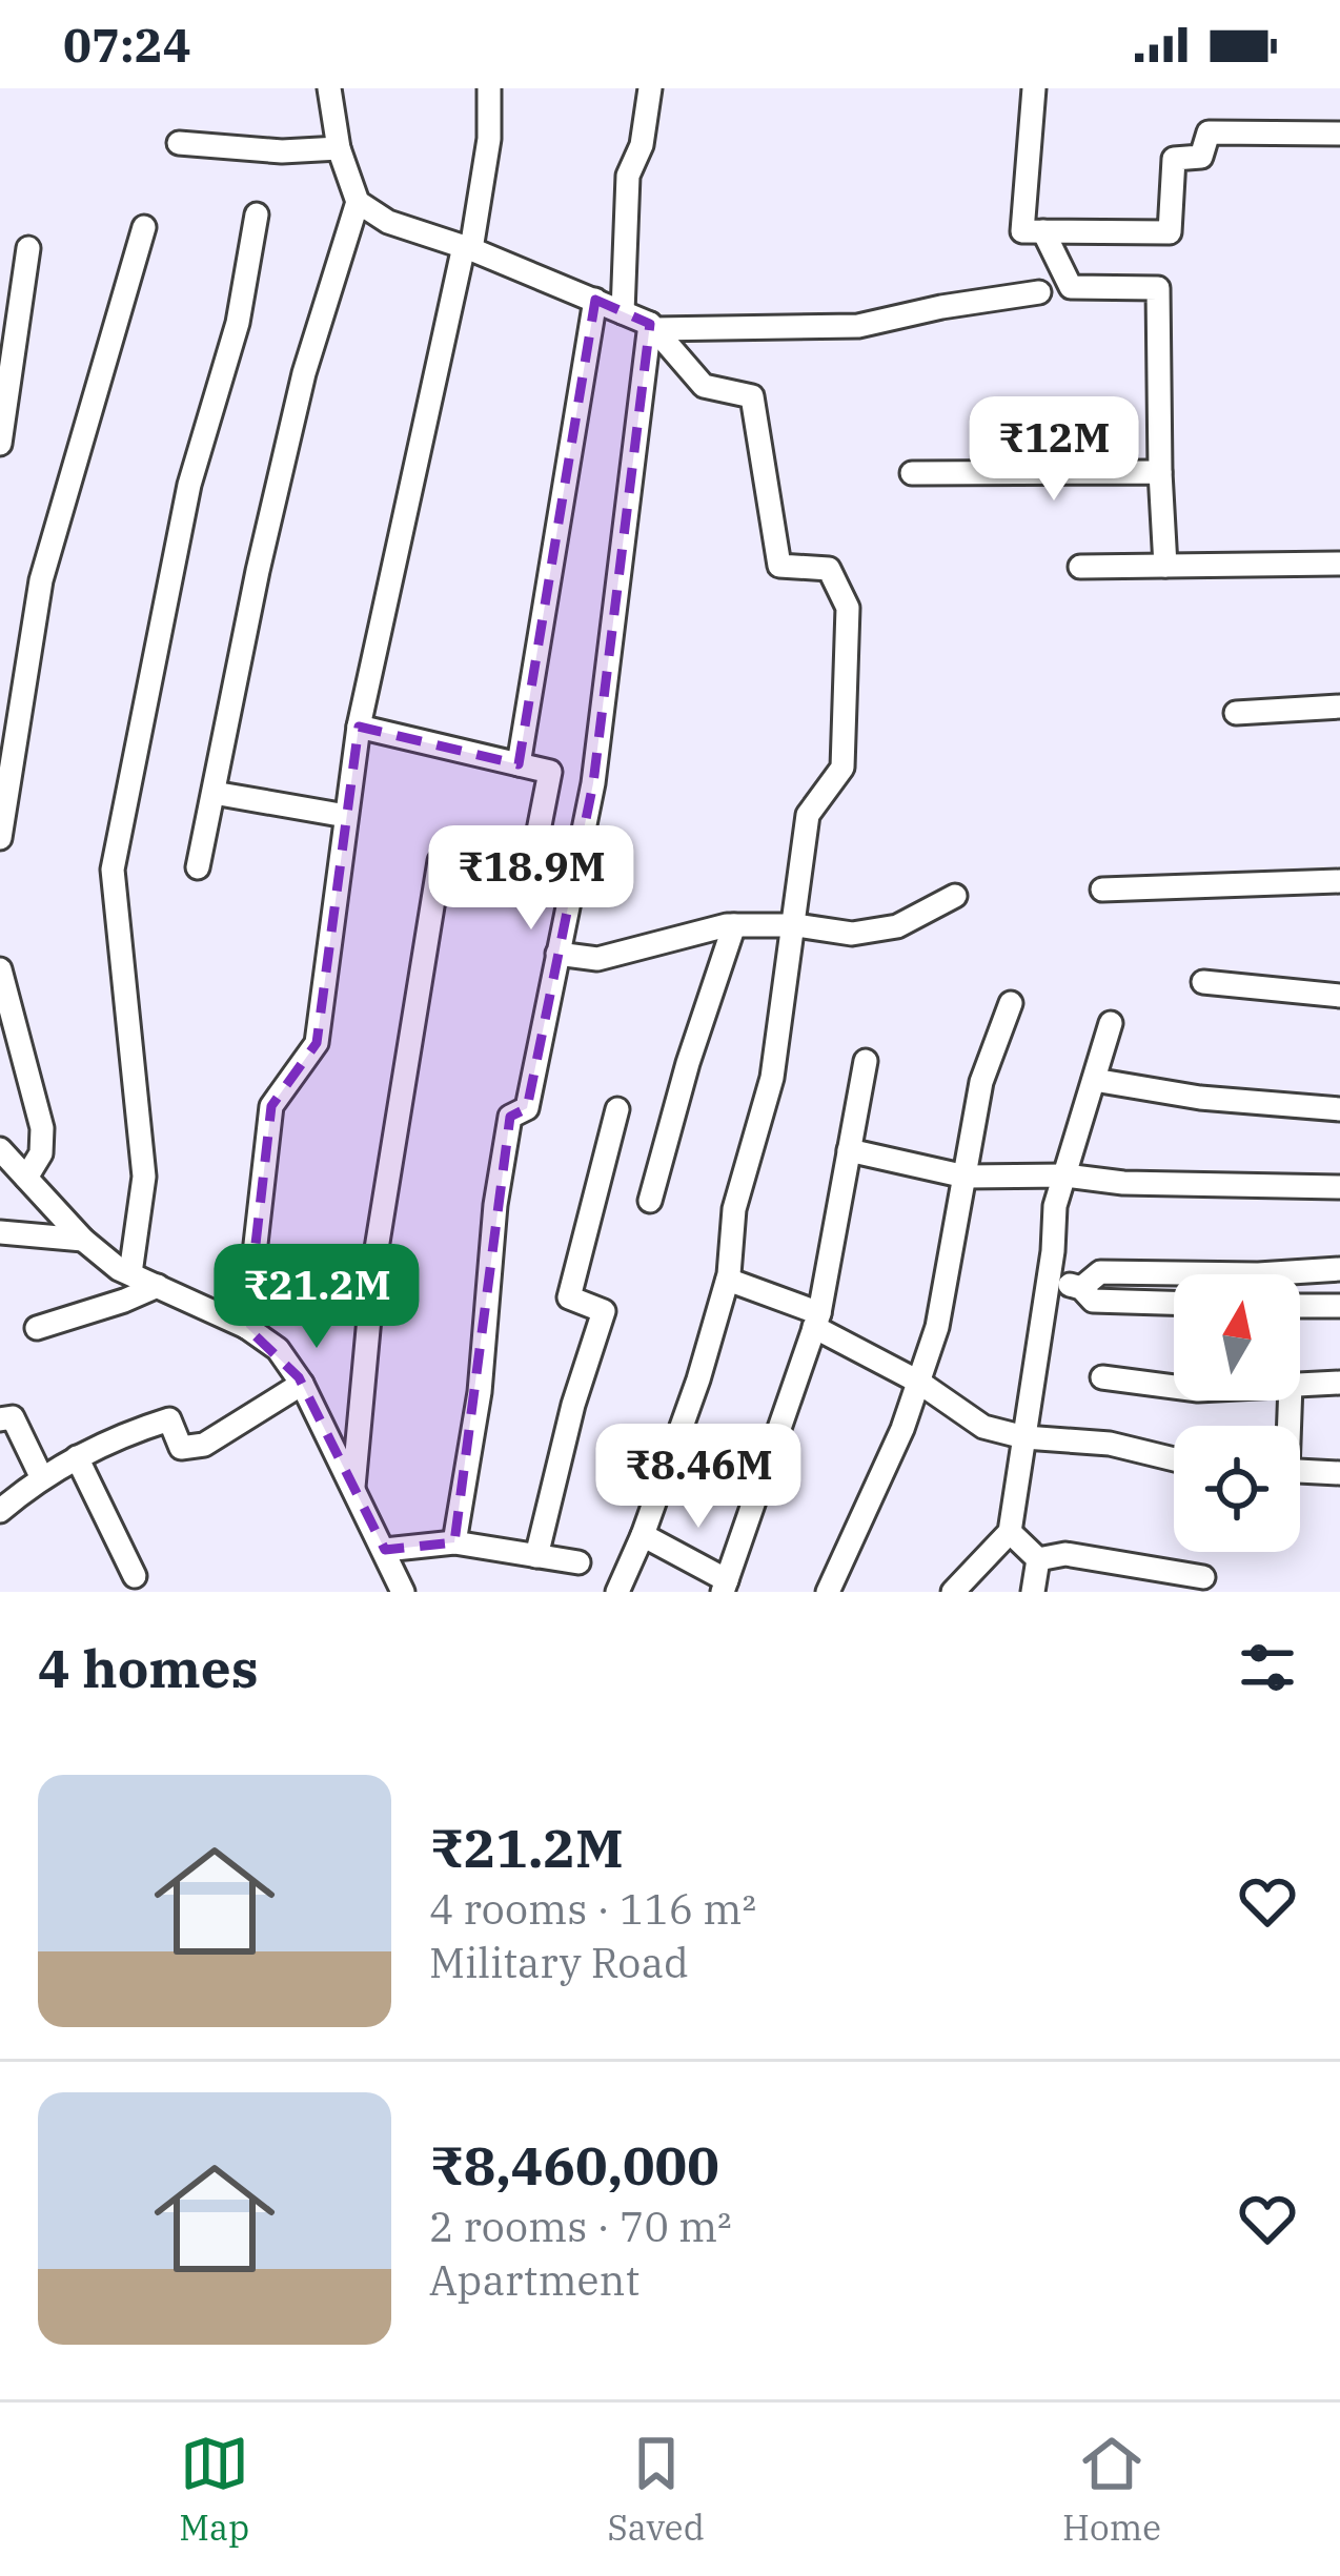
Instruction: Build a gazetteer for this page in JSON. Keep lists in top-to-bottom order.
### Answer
{
  "north": "top",
  "page": {
    "status": "07:24",
    "price": [
      "₹12M",
      "₹18.9M",
      "₹21.2M",
      "₹8.46M"
    ],
    "heading": "4 homes",
    "list": [
      {
        "name": "₹21.2M",
        "note": "4 rooms · 116 m² · Military Road"
      },
      {
        "name": "₹8,460,000",
        "note": "2 rooms · 70 m² · Apartment"
      }
    ],
    "tabs": ["Map", "Saved", "Home"]
  }
}
